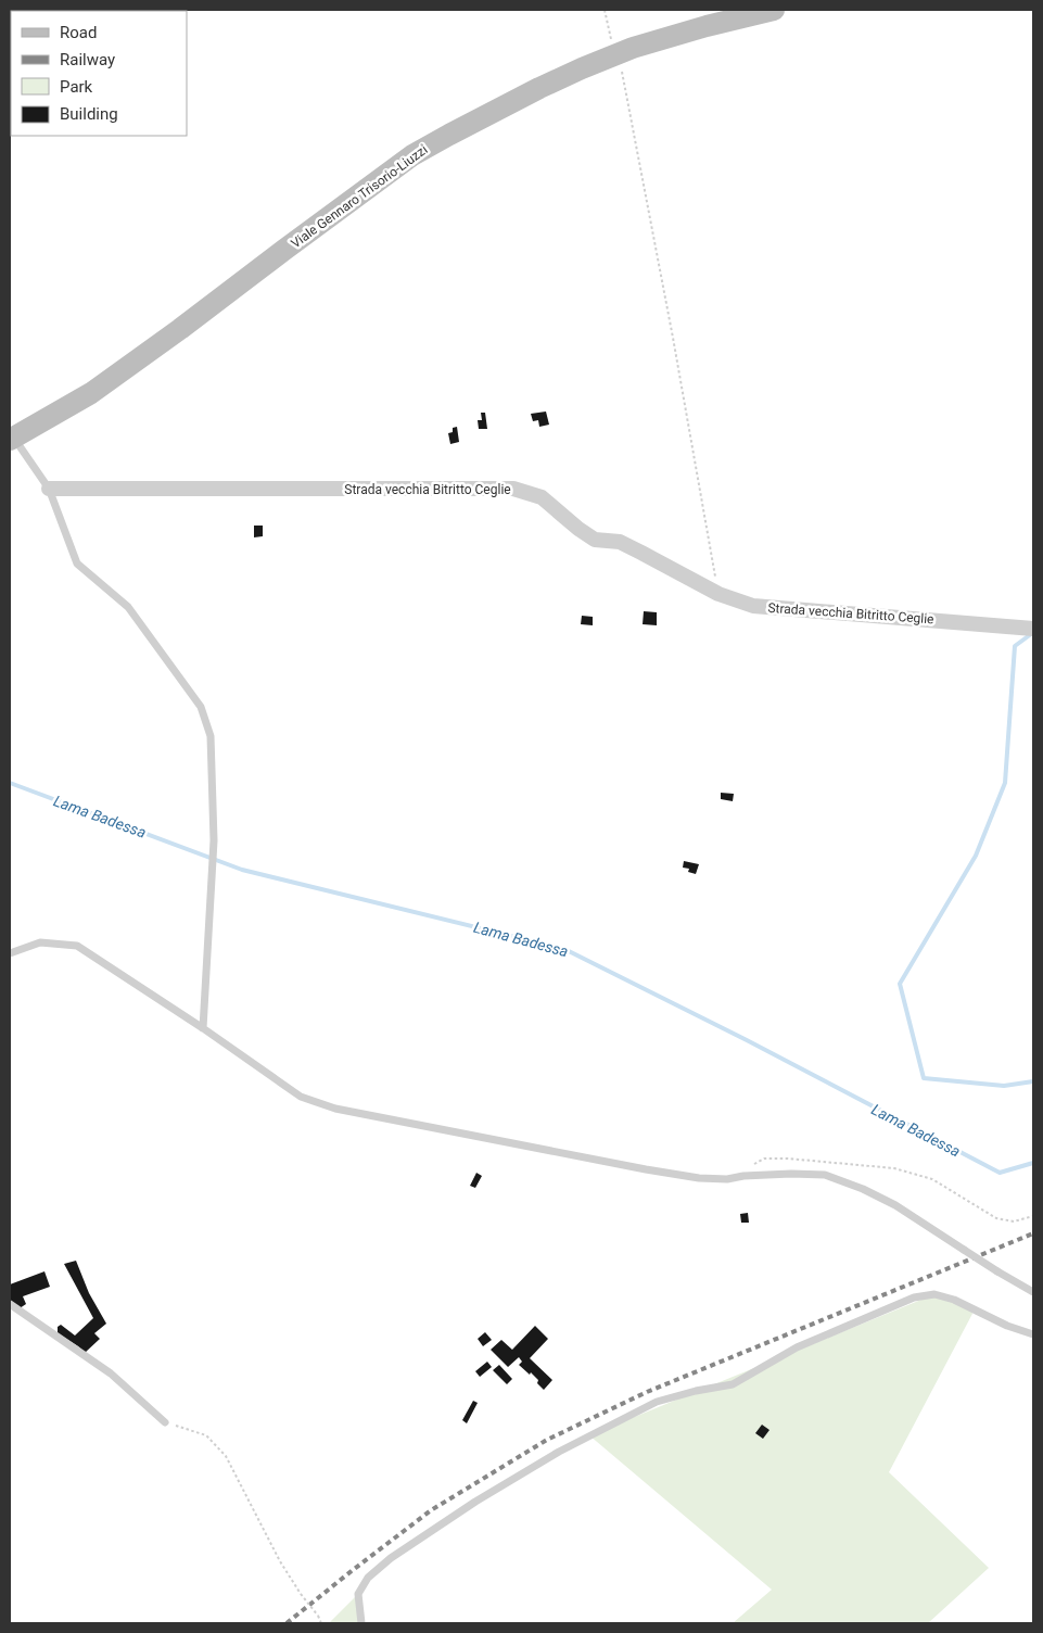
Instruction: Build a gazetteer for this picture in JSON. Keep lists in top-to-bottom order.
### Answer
{
  "streets": {
    "main road": ["Viale Gennaro Trisorio-Liuzzi"],
    "street": ["Strada vecchia Bitritto Ceglie"]
  },
  "water": ["Lama Badessa"],
  "legend": [
    "Road",
    "Railway",
    "Park",
    "Building"
  ]
}
